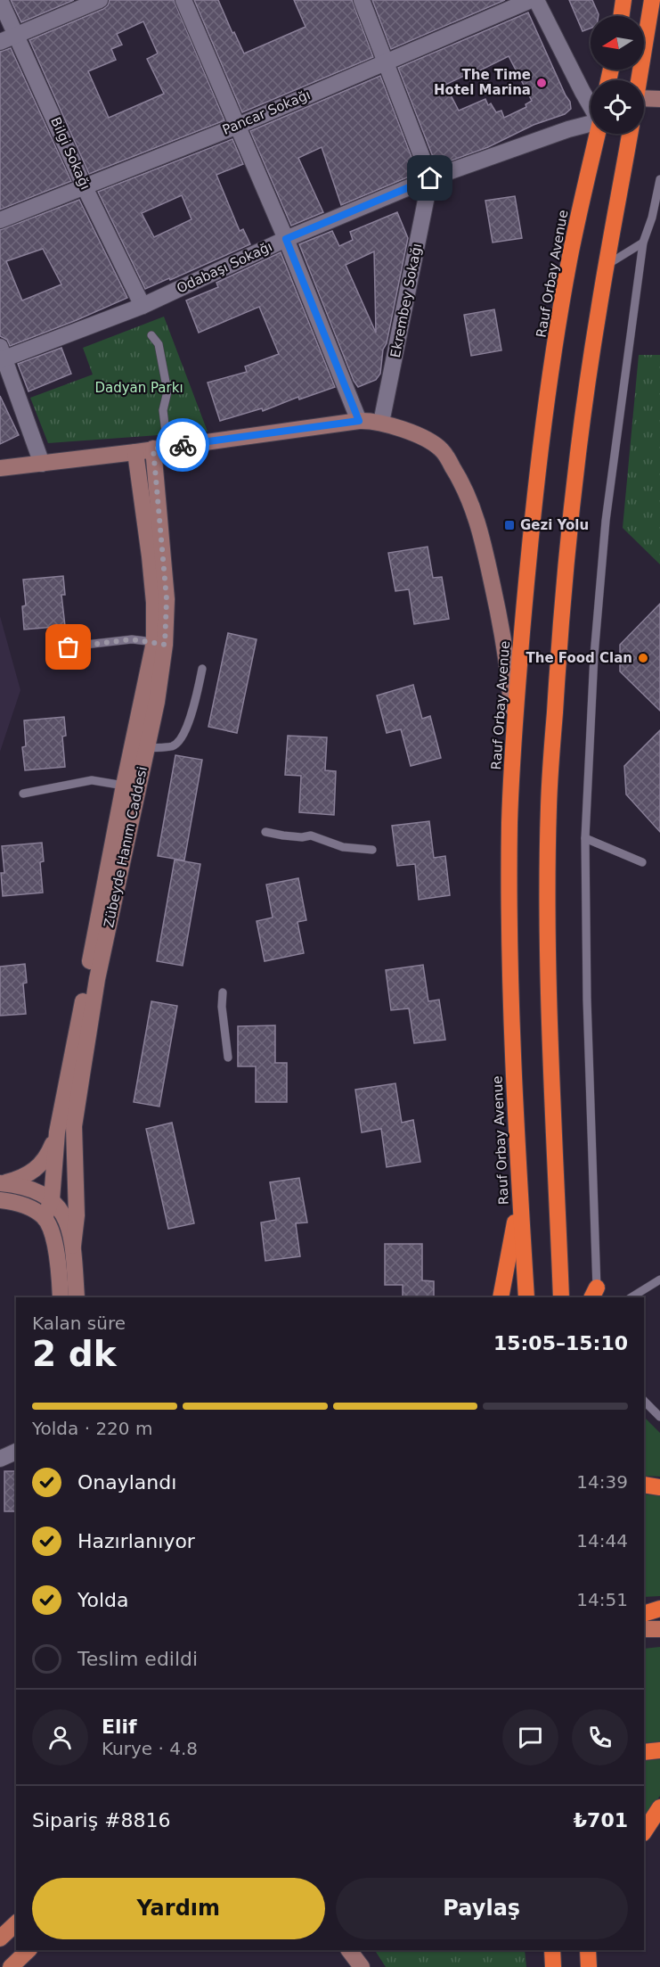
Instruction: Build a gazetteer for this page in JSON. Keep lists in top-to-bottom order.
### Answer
{
  "streets": {
    "highway": ["Rauf Orbay Avenue"],
    "main road": ["Zübeyde Hanım Caddesi"],
    "street": [
      "Pancar Sokağı",
      "Bilgi Sokağı",
      "Odabaşı Sokağı",
      "Ekrembey Sokağı"
    ]
  },
  "crossings": [
    ["Pancar Sokağı", "Bilgi Sokağı"],
    ["Bilgi Sokağı", "Odabaşı Sokağı"],
    ["Odabaşı Sokağı", "Ekrembey Sokağı"]
  ],
  "parks": ["Dadyan Parkı"],
  "places": {
    "other": ["The Time Hotel Marina", "The Food Clan"],
    "transit": ["Gezi Yolu"]
  },
  "north": "left",
  "page": {
    "heading": ["2 dk", "Kalan süre", "15:05–15:10"],
    "panel": [
      "Elif",
      "Kurye · 4.8",
      "Sipariş #8816",
      "₺701"
    ],
    "bar": "Yolda · 220 m",
    "list": [
      ["Onaylandı", "14:39"],
      ["Hazırlanıyor", "14:44"],
      ["Yolda", "14:51"],
      "Teslim edildi"
    ],
    "buttons": ["Yardım", "Paylaş"]
  }
}
